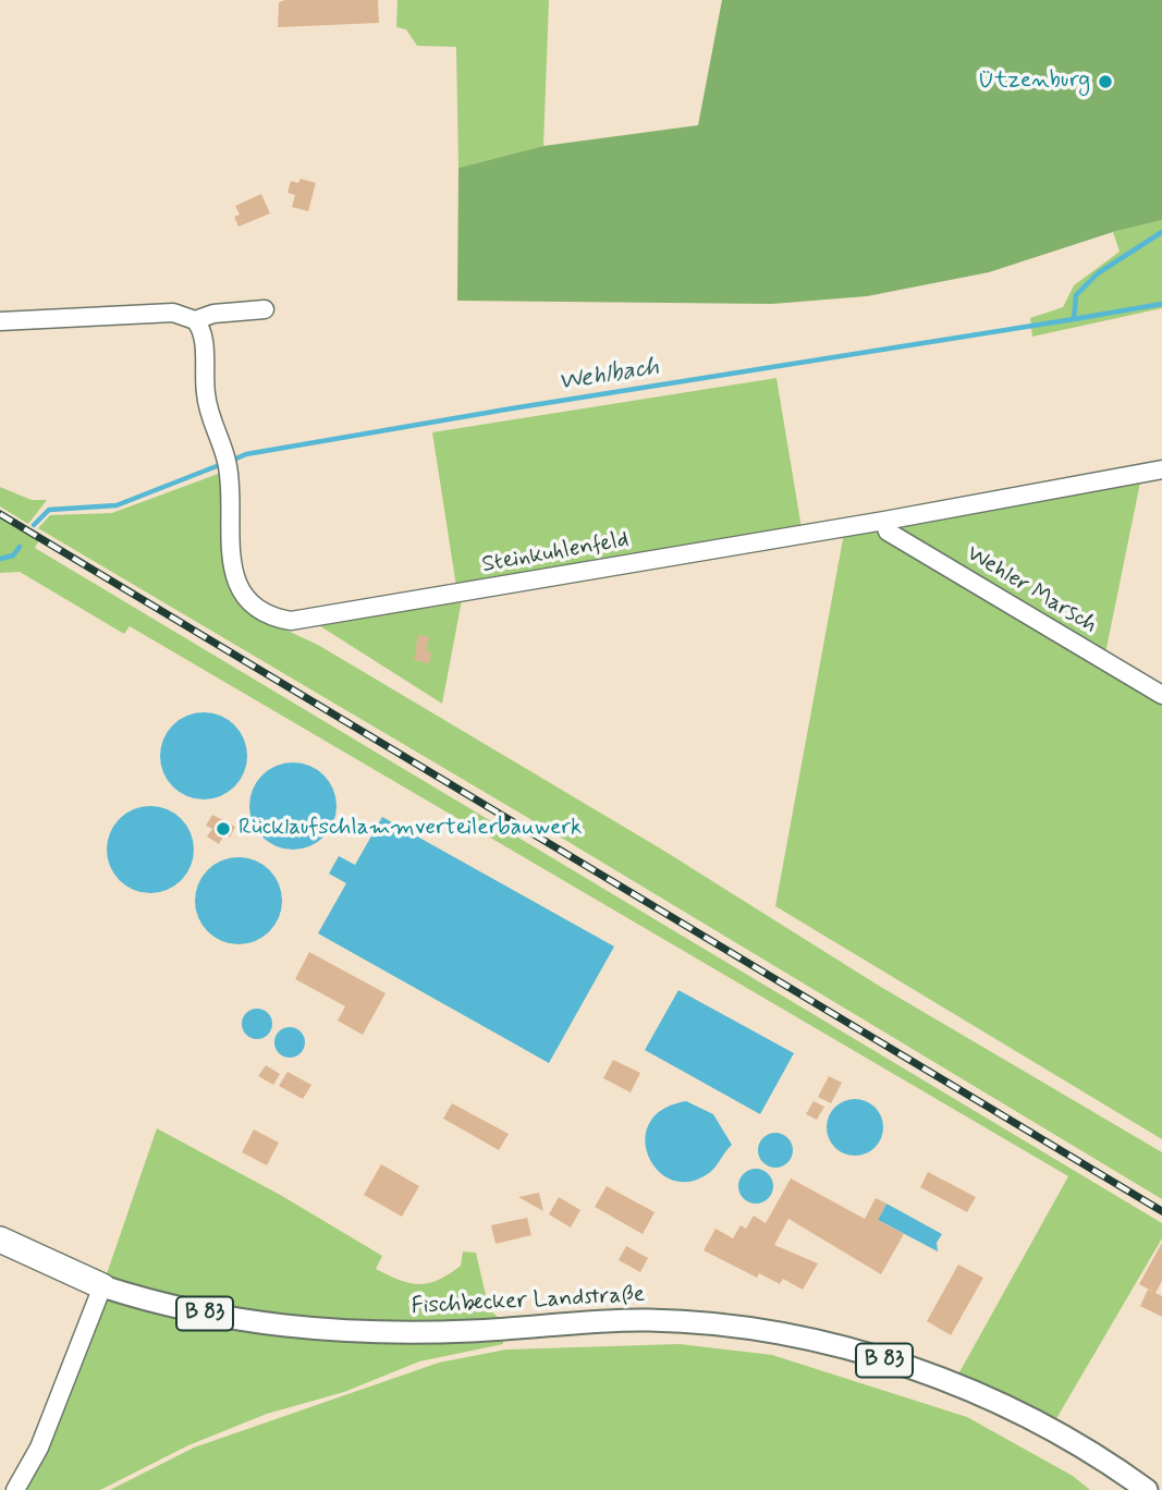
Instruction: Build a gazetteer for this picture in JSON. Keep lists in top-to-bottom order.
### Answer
{
  "streets": {
    "highway": ["B 83"],
    "main road": ["Fischbecker Landstraße"],
    "street": ["Steinkuhlenfeld", "Wehler Marsch"]
  },
  "crossings": [
    ["Steinkuhlenfeld", "Wehler Marsch"],
    ["Fischbecker Landstraße", "B 83"]
  ],
  "water": ["Wehlbach"],
  "places": ["Ützenburg", "Rücklaufschlammverteilerbauwerk"]
}
